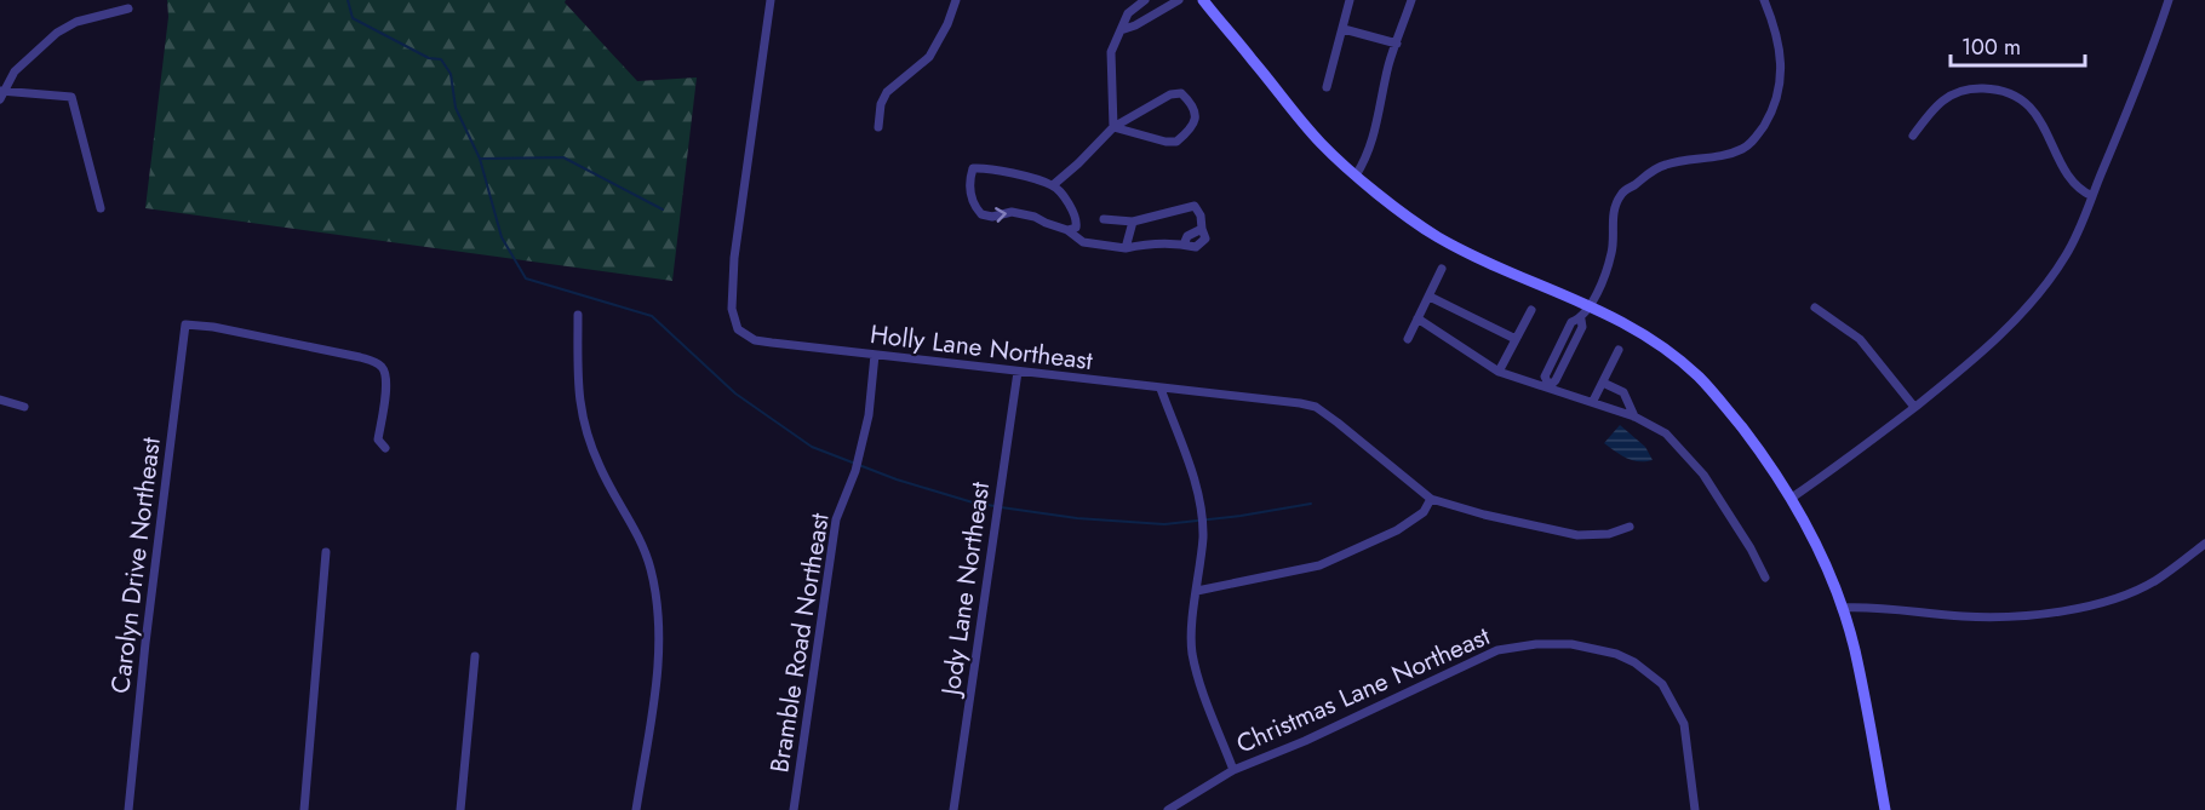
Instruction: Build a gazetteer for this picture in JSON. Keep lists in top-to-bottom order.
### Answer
{
  "streets": {
    "street": [
      "Holly Lane Northeast",
      "Carolyn Drive Northeast",
      "Jody Lane Northeast",
      "Bramble Road Northeast",
      "Christmas Lane Northeast"
    ]
  },
  "crossings": [
    ["Holly Lane Northeast", "Jody Lane Northeast"],
    ["Holly Lane Northeast", "Bramble Road Northeast"]
  ],
  "scale_bar": "100 m"
}
